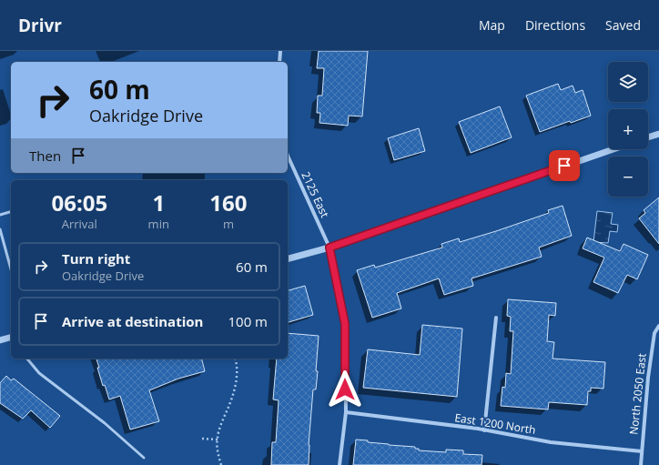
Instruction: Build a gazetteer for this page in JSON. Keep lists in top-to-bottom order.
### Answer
{
  "streets": {
    "street": ["2125 East", "North 2050 East", "East 1200 North"]
  },
  "crossings": [
    ["2125 East", "East 1200 North"],
    ["North 2050 East", "East 1200 North"]
  ],
  "page": {
    "header": "Drivr",
    "nav": ["Map", "Directions", "Saved"],
    "map_buttons": ["+", "−"],
    "turn": ["60 m", "Oakridge Drive"],
    "then": "Then",
    "eta": [
      "06:05",
      "Arrival",
      "1",
      "min",
      "160",
      "m"
    ],
    "list": [
      {
        "name": "Turn right",
        "note": "Oakridge Drive",
        "value": "60 m"
      },
      {
        "name": "Arrive at destination",
        "value": "100 m"
      }
    ]
  }
}
